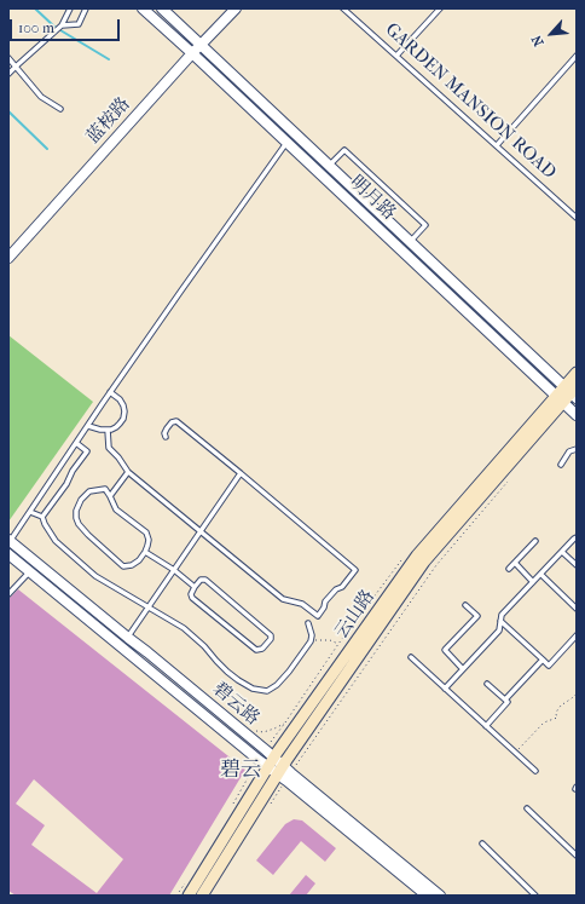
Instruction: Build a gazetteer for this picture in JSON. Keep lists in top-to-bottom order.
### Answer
{
  "streets": {
    "main road": ["云山路"],
    "street": ["蓝桉路", "明月路", "碧云路"],
    "lane": ["GARDEN MANSION ROAD"]
  },
  "crossings": [
    ["蓝桉路", "明月路"],
    ["明月路", "云山路"],
    ["云山路", "碧云路"]
  ],
  "districts": ["碧云"],
  "scale_bar": "100 m",
  "north": "bottom left"
}
